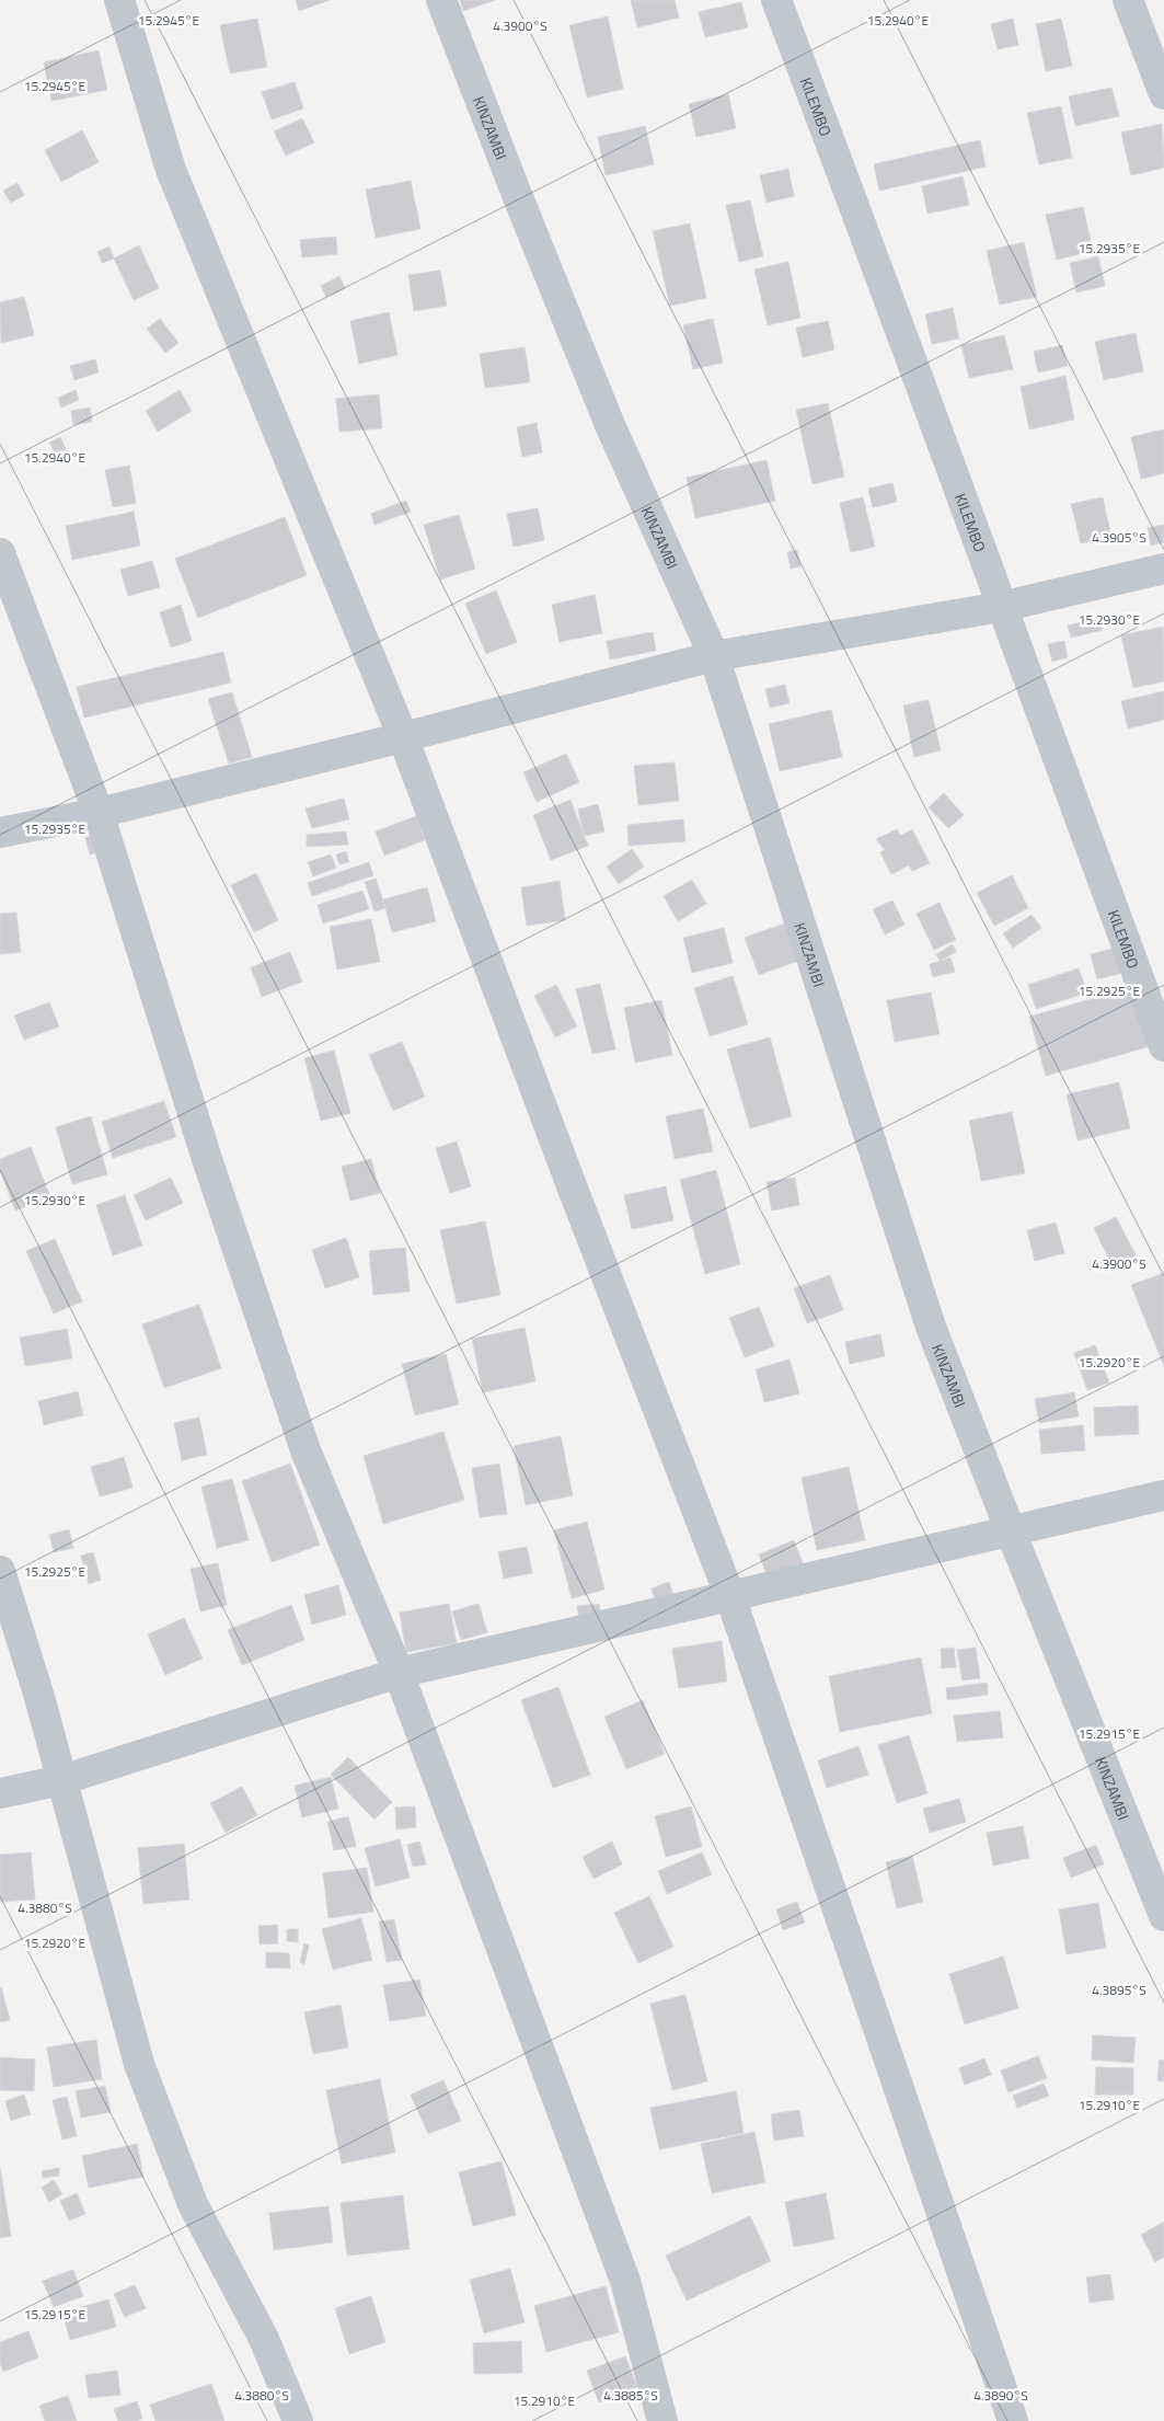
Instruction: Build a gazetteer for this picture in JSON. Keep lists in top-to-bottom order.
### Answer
{
  "streets": {
    "street": ["KILEMBO", "KINZAMBI"]
  },
  "coordinates": [
    "15.2940°E",
    "15.2945°E",
    "4.3900°S",
    "15.2935°E",
    "4.3905°S",
    "15.2930°E",
    "15.2925°E",
    "15.2920°E",
    "15.2915°E",
    "4.3880°S",
    "4.3895°S",
    "15.2910°E",
    "4.3885°S",
    "4.3890°S"
  ]
}
